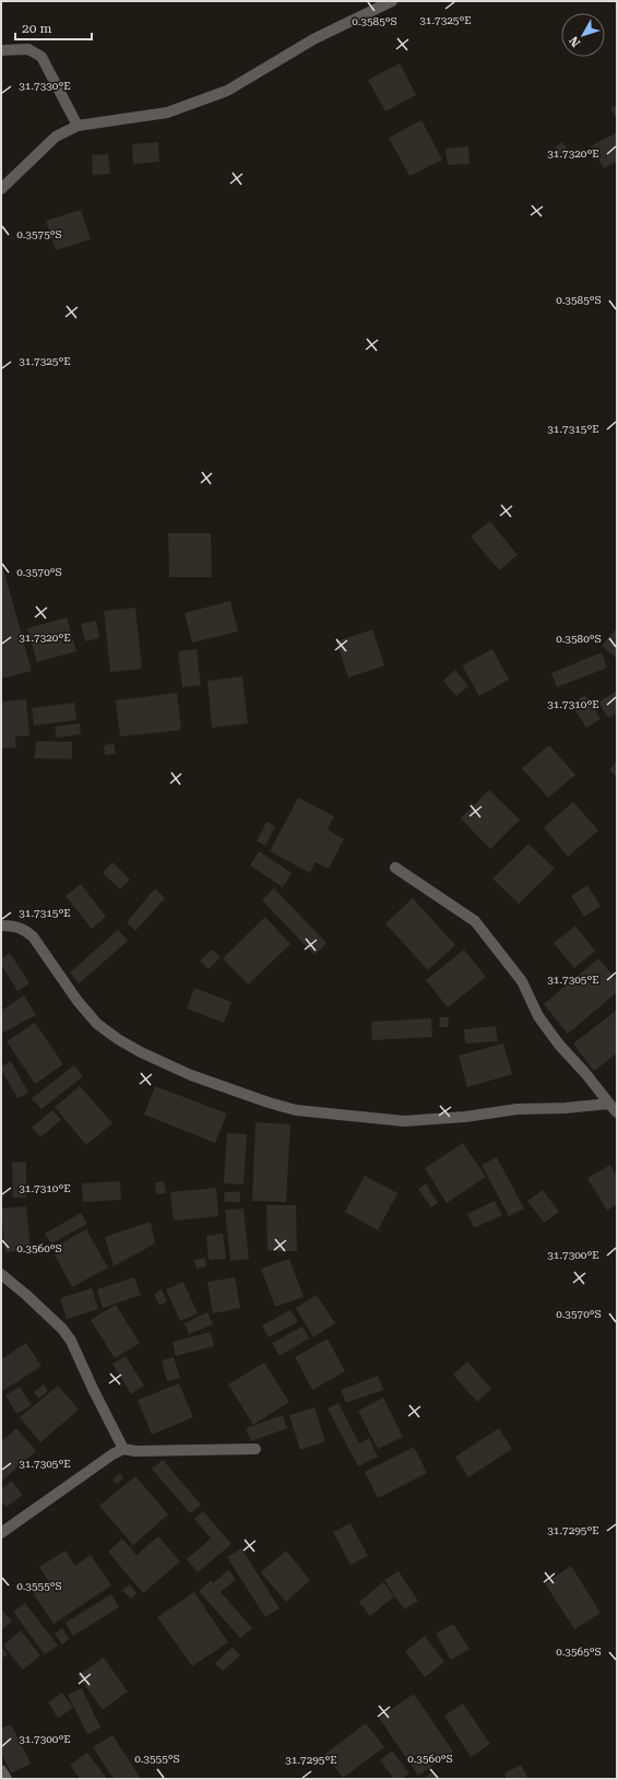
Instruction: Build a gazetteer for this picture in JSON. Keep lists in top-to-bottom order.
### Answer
{
  "scale_bar": "20 m",
  "north": "bottom left",
  "coordinates": [
    "31.7325°E",
    "0.3585°S",
    "31.7330°E",
    "31.7320°E",
    "0.3575°S",
    "31.7315°E",
    "0.3570°S",
    "0.3580°S",
    "31.7310°E",
    "31.7305°E",
    "0.3560°S",
    "31.7300°E",
    "31.7295°E",
    "0.3555°S",
    "0.3565°S"
  ]
}
